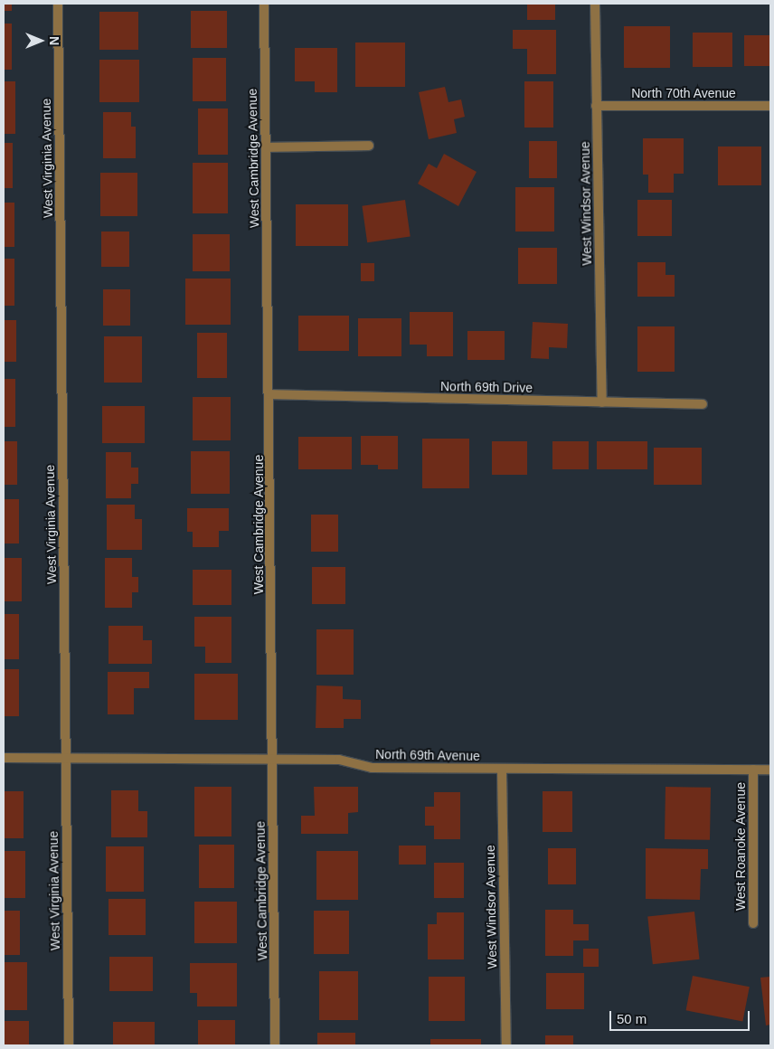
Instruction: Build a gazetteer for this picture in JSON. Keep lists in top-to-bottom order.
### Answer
{
  "streets": {
    "street": [
      "North 70th Avenue",
      "West Virginia Avenue",
      "West Cambridge Avenue",
      "West Windsor Avenue",
      "North 69th Drive",
      "North 69th Avenue",
      "West Roanoke Avenue"
    ]
  },
  "crossings": [
    ["North 70th Avenue", "West Windsor Avenue"],
    ["West Virginia Avenue", "North 69th Avenue"],
    ["West Cambridge Avenue", "North 69th Drive"],
    ["West Cambridge Avenue", "North 69th Avenue"],
    ["West Windsor Avenue", "North 69th Drive"],
    ["West Windsor Avenue", "North 69th Avenue"],
    ["North 69th Avenue", "West Roanoke Avenue"]
  ],
  "scale_bar": "50 m",
  "north": "right"
}
